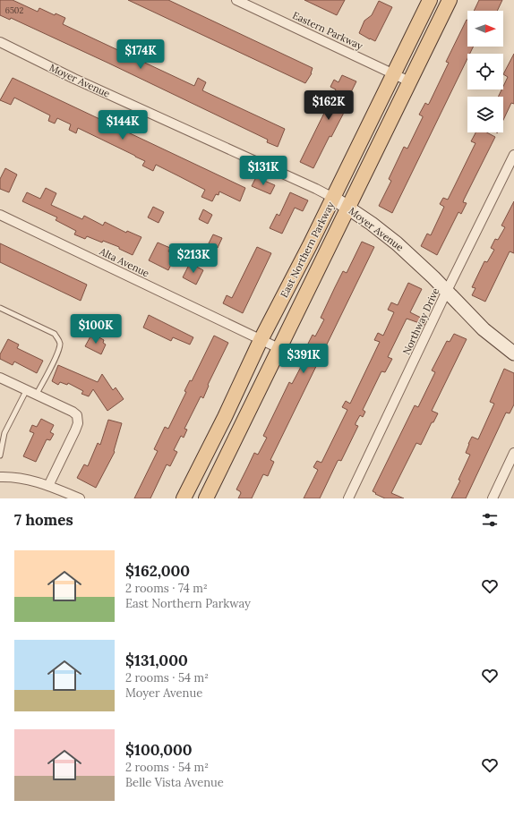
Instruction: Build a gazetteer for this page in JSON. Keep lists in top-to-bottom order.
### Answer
{
  "streets": {
    "main road": ["East Northern Parkway"],
    "street": [
      "Eastern Parkway",
      "Moyer Avenue",
      "Alta Avenue",
      "Northway Drive"
    ]
  },
  "crossings": [
    ["Eastern Parkway", "East Northern Parkway"],
    ["Moyer Avenue", "East Northern Parkway"],
    ["Moyer Avenue", "Northway Drive"],
    ["East Northern Parkway", "Alta Avenue"]
  ],
  "house_numbers": ["6502"],
  "north": "right",
  "page": {
    "price": [
      "$174K",
      "$162K",
      "$144K",
      "$131K",
      "$213K",
      "$100K",
      "$391K"
    ],
    "heading": "7 homes",
    "list": [
      {
        "name": "$162,000",
        "note": "2 rooms · 74 m² · East Northern Parkway"
      },
      {
        "name": "$131,000",
        "note": "2 rooms · 54 m² · Moyer Avenue"
      },
      {
        "name": "$100,000",
        "note": "2 rooms · 54 m² · Belle Vista Avenue"
      }
    ]
  }
}
